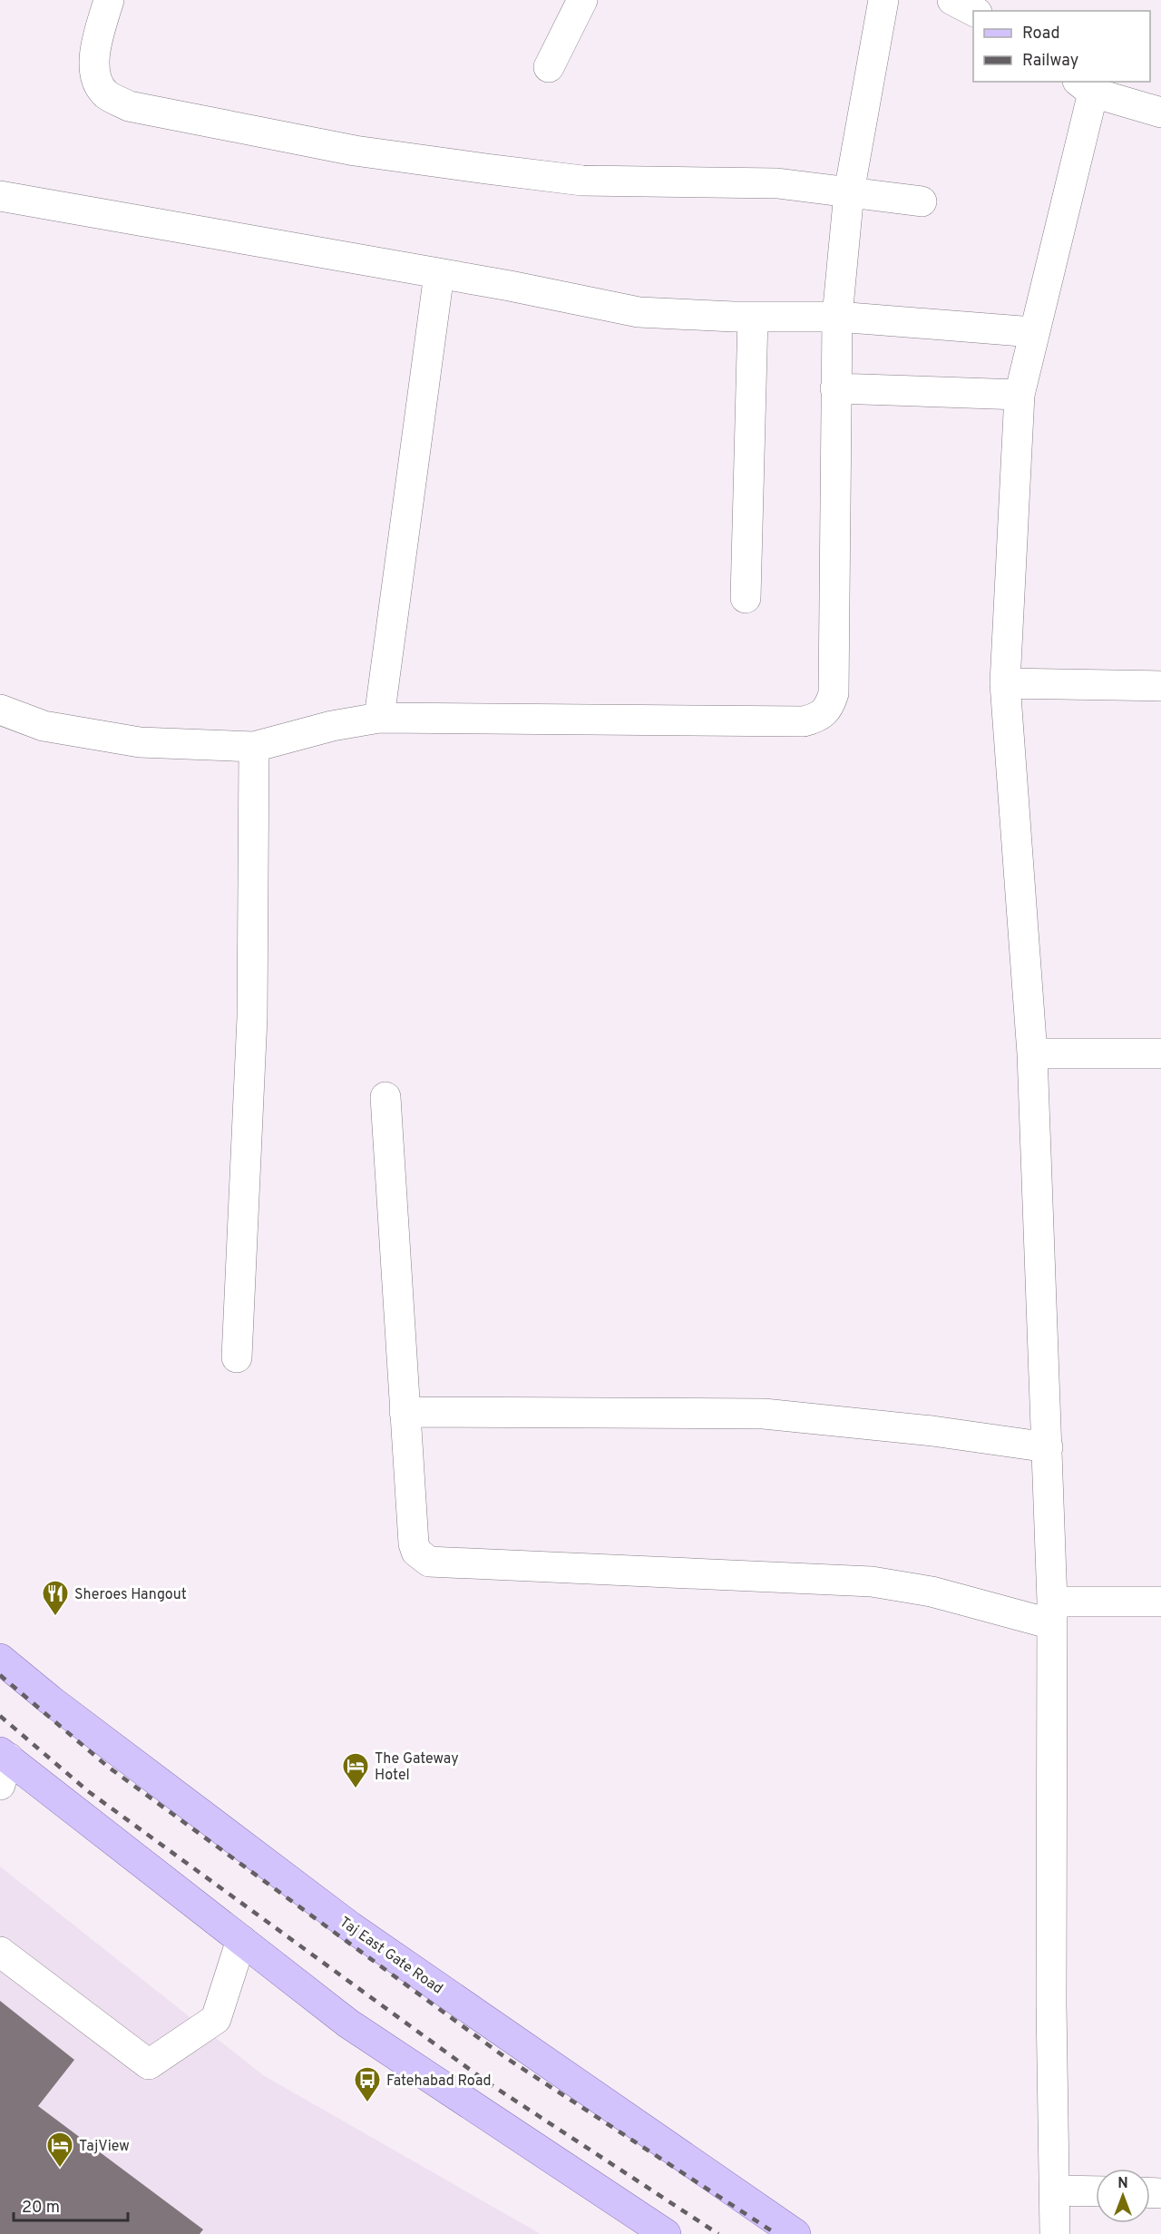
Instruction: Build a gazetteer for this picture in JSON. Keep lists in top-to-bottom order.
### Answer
{
  "streets": {
    "main road": ["Taj East Gate Road"]
  },
  "places": {
    "restaurant": ["Sheroes Hangout"],
    "hotel": ["The Gateway Hotel", "TajView"],
    "bus stop": ["Fatehabad Road"]
  },
  "legend": ["Road", "Railway"],
  "scale_bar": "20 m",
  "north": "top"
}
